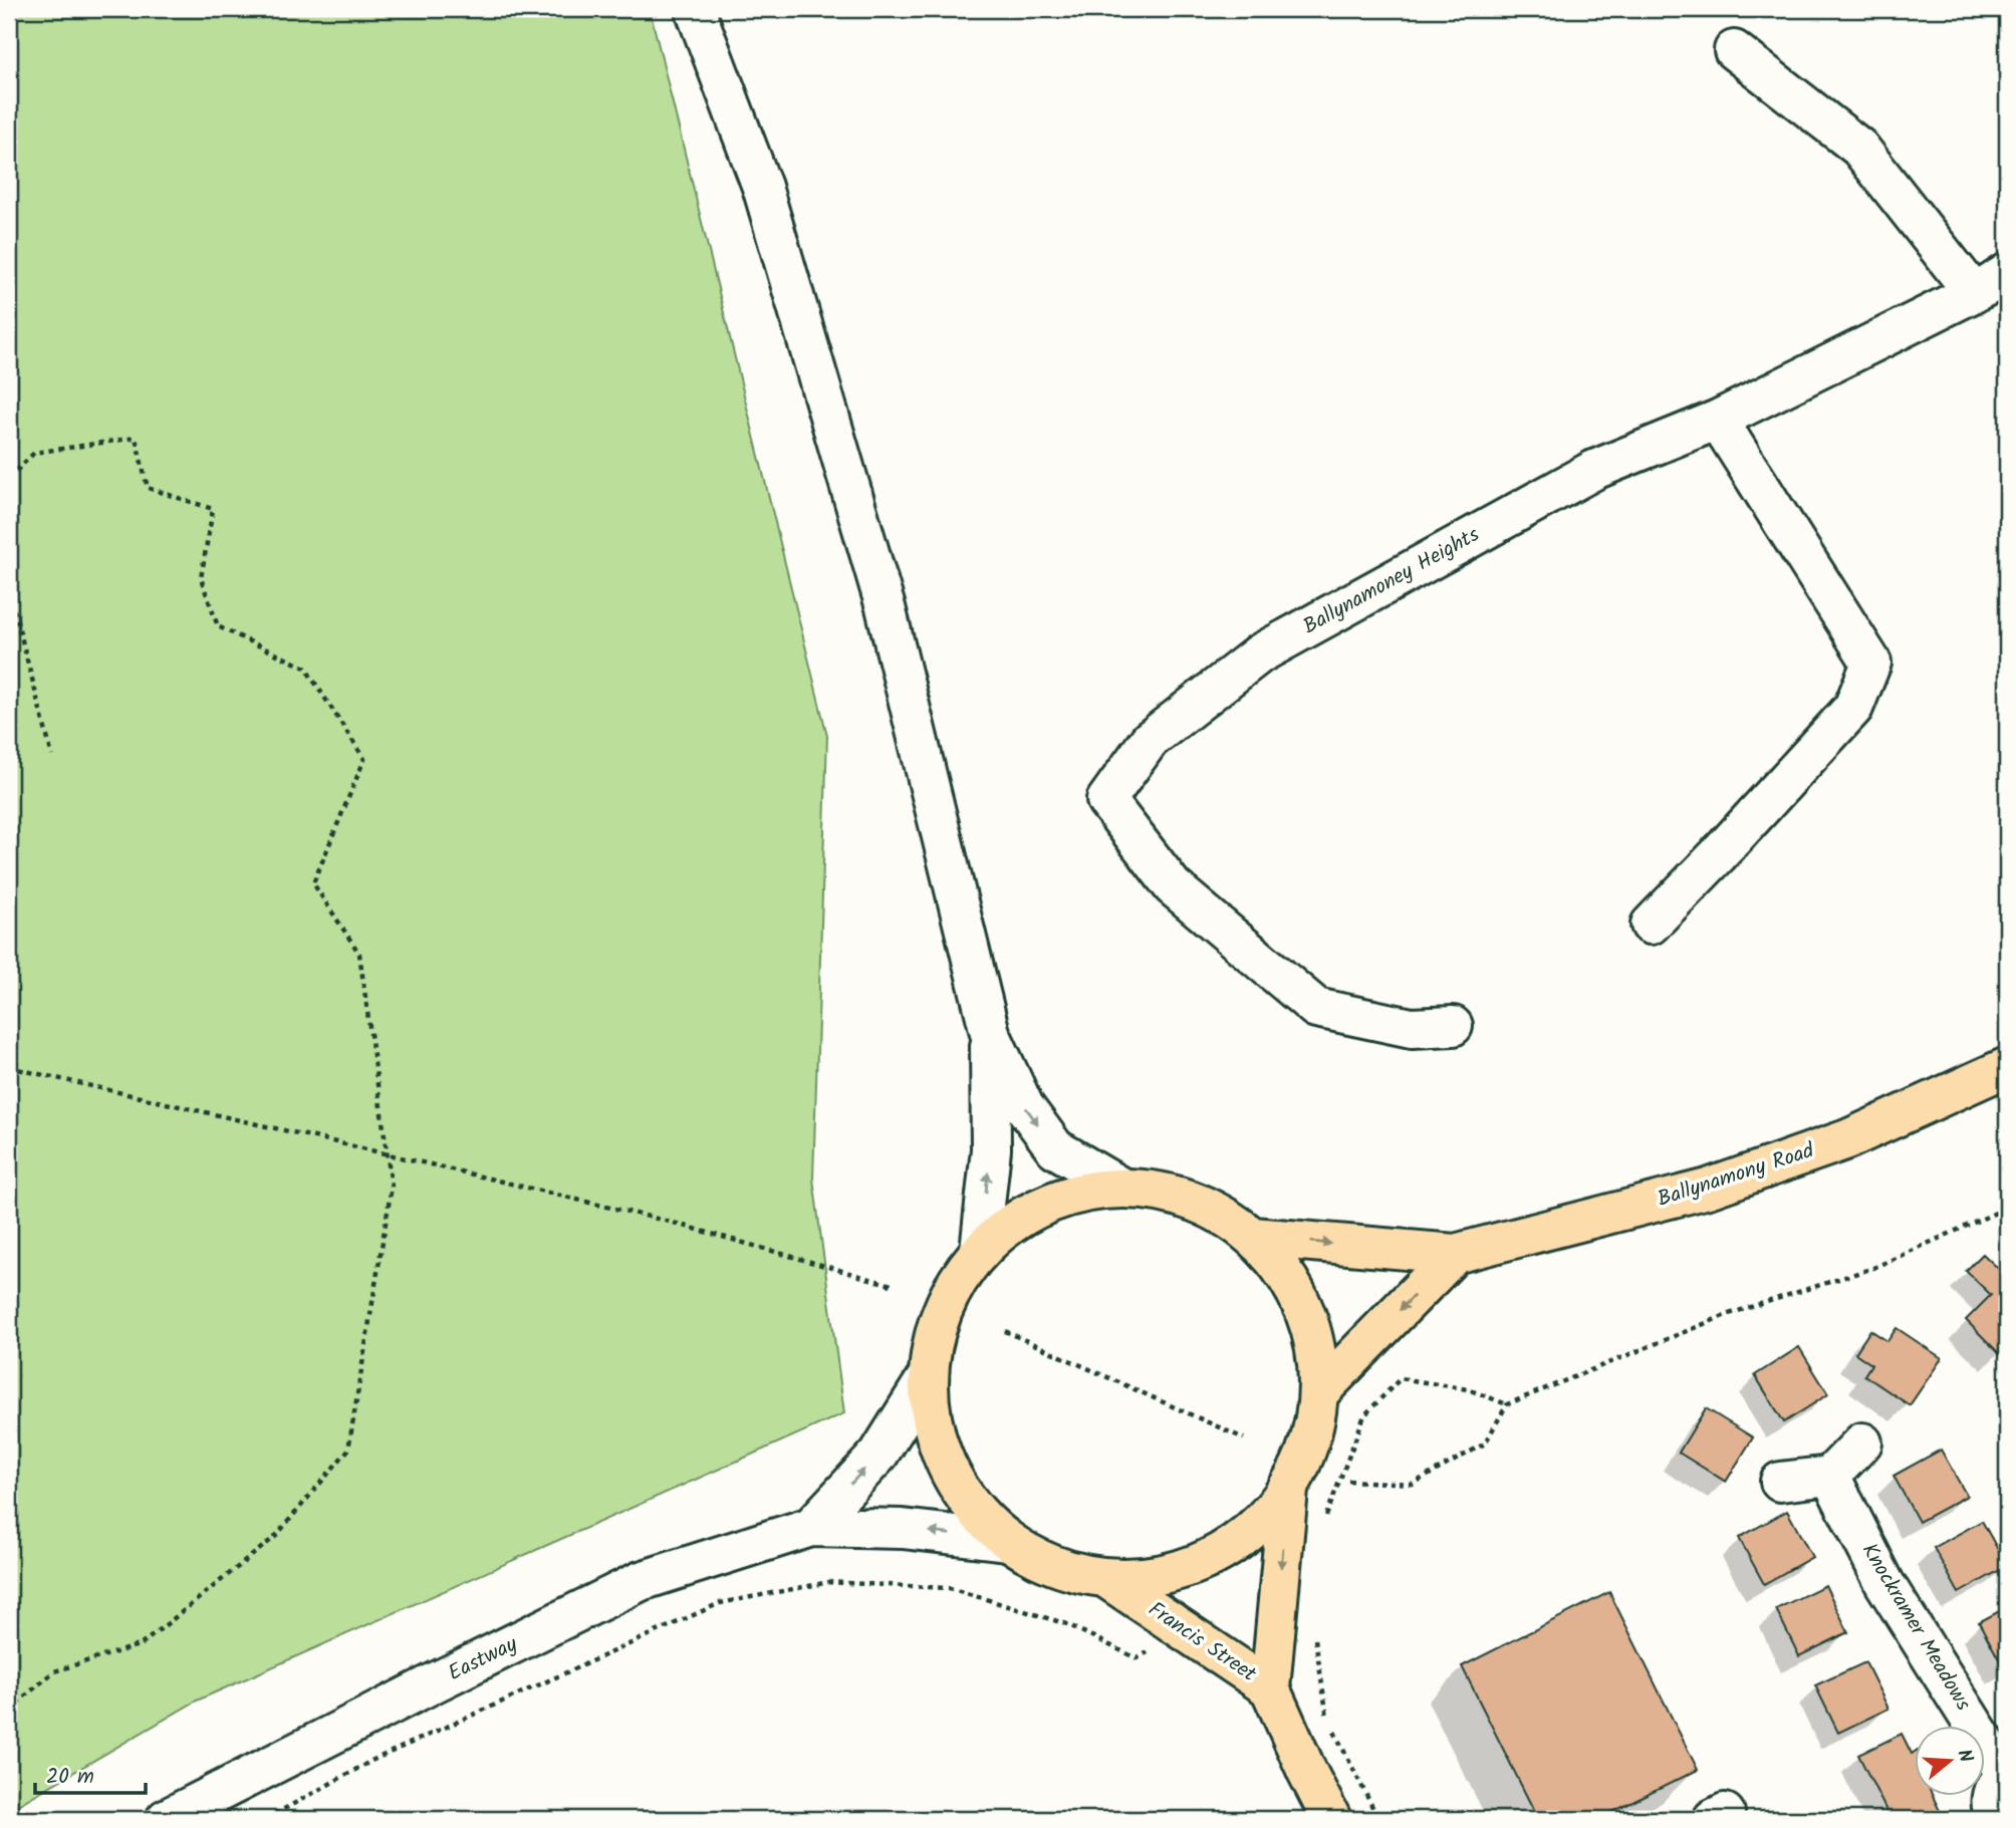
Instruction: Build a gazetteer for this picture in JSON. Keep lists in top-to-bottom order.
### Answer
{
  "streets": {
    "main road": ["Ballynamony Road", "Francis Street"],
    "street": ["Ballynamoney Heights", "Knockramer Meadows", "Eastway"]
  },
  "one_way": ["Francis Street"],
  "scale_bar": "20 m",
  "north": "right"
}
